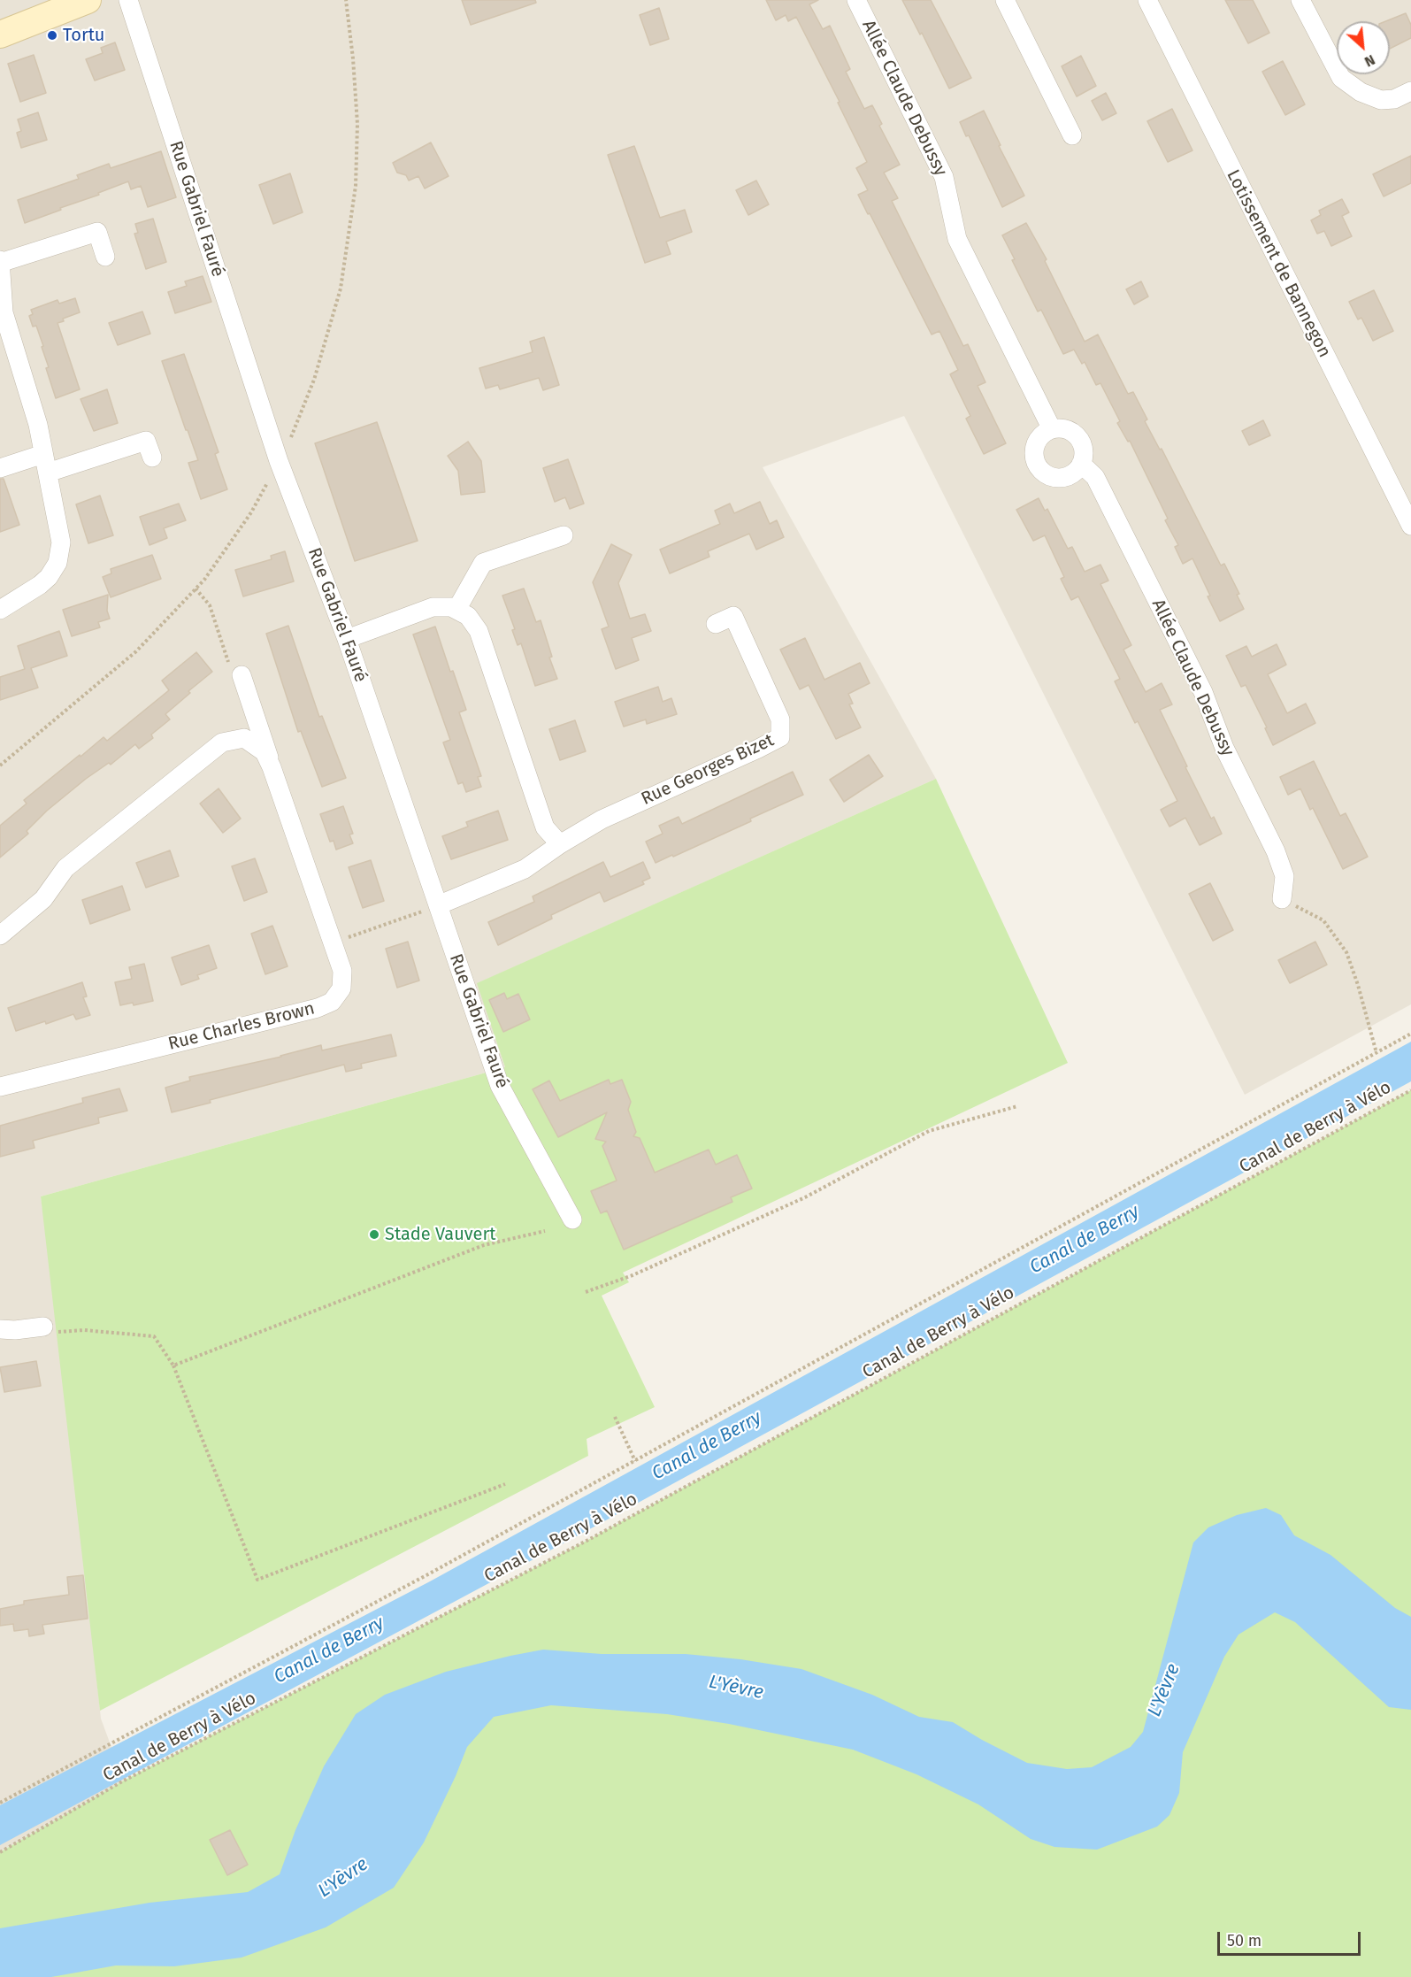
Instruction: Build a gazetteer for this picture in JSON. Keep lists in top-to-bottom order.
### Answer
{
  "streets": {
    "street": [
      "Allée Claude Debussy",
      "Rue Gabriel Fauré",
      "Lotissement de Bannegon",
      "Rue Georges Bizet",
      "Rue Charles Brown"
    ],
    "path": ["Canal de Berry à Vélo"]
  },
  "crossings": [
    ["Rue Gabriel Fauré", "Rue Georges Bizet"]
  ],
  "water": ["Canal de Berry", "L'Yèvre"],
  "places": ["Tortu", "Stade Vauvert"],
  "scale_bar": "50 m",
  "north": "bottom right"
}
